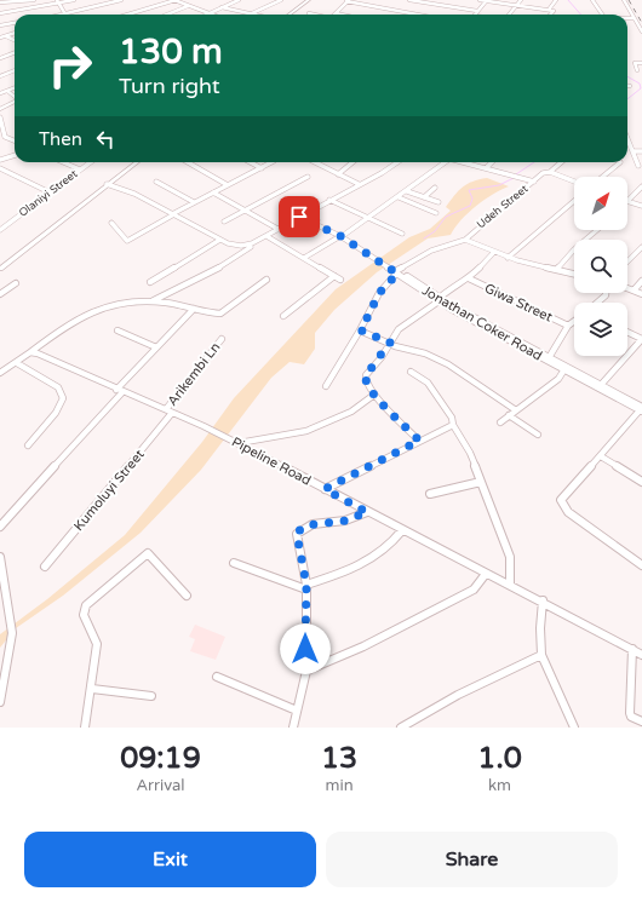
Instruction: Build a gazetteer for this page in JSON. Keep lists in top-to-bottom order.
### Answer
{
  "streets": {
    "street": [
      "Olaniyi Street",
      "Udeh Street",
      "Giwa Street",
      "Jonathan Coker Road",
      "Arikembi Ln",
      "Pipeline Road",
      "Kumoluyi Street"
    ]
  },
  "crossings": [
    ["Arikembi Ln", "Pipeline Road"],
    ["Arikembi Ln", "Kumoluyi Street"],
    ["Pipeline Road", "Kumoluyi Street"]
  ],
  "north": "top right",
  "page": {
    "turn": ["130 m", "Turn right"],
    "then": "Then",
    "eta": [
      "09:19",
      "Arrival",
      "13",
      "min",
      "1.0",
      "km"
    ],
    "buttons": ["Exit", "Share"]
  }
}
